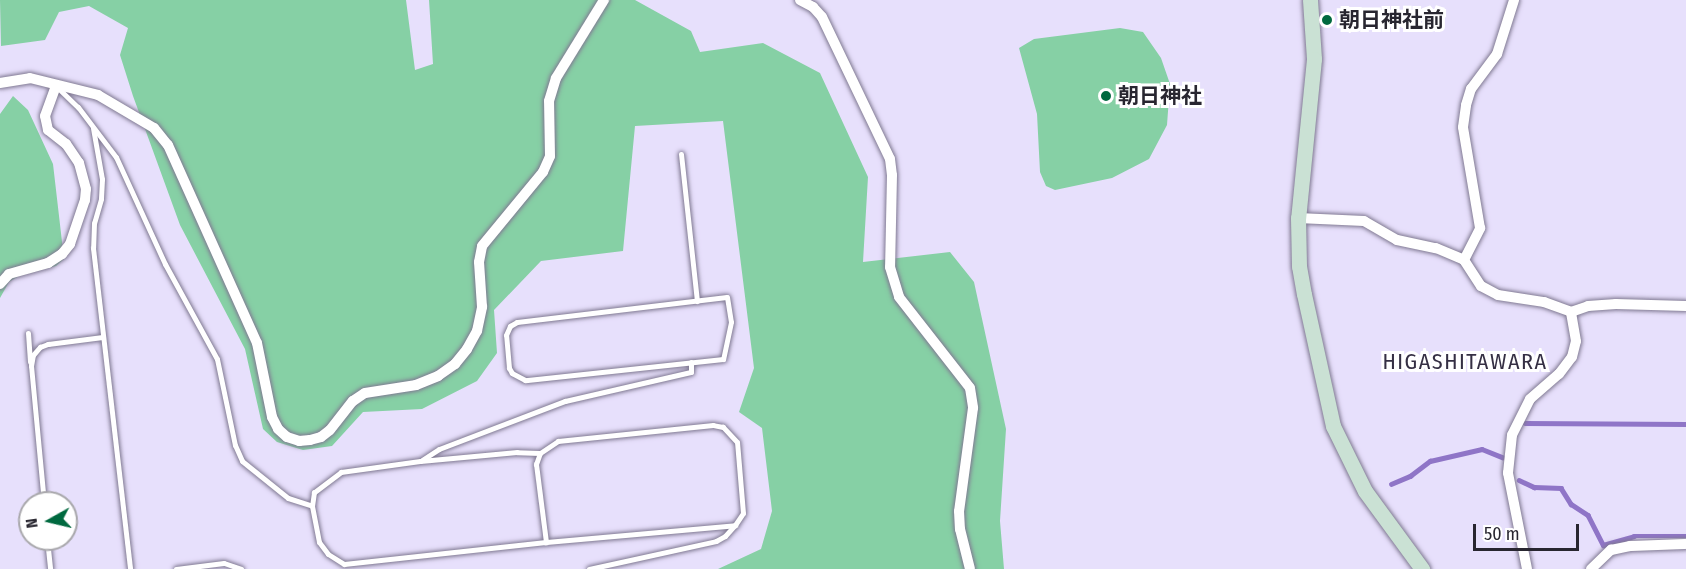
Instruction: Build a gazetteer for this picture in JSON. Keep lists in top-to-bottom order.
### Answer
{
  "districts": ["HIGASHITAWARA"],
  "places": ["朝日神社前", "朝日神社"],
  "scale_bar": "50 m",
  "north": "left"
}
